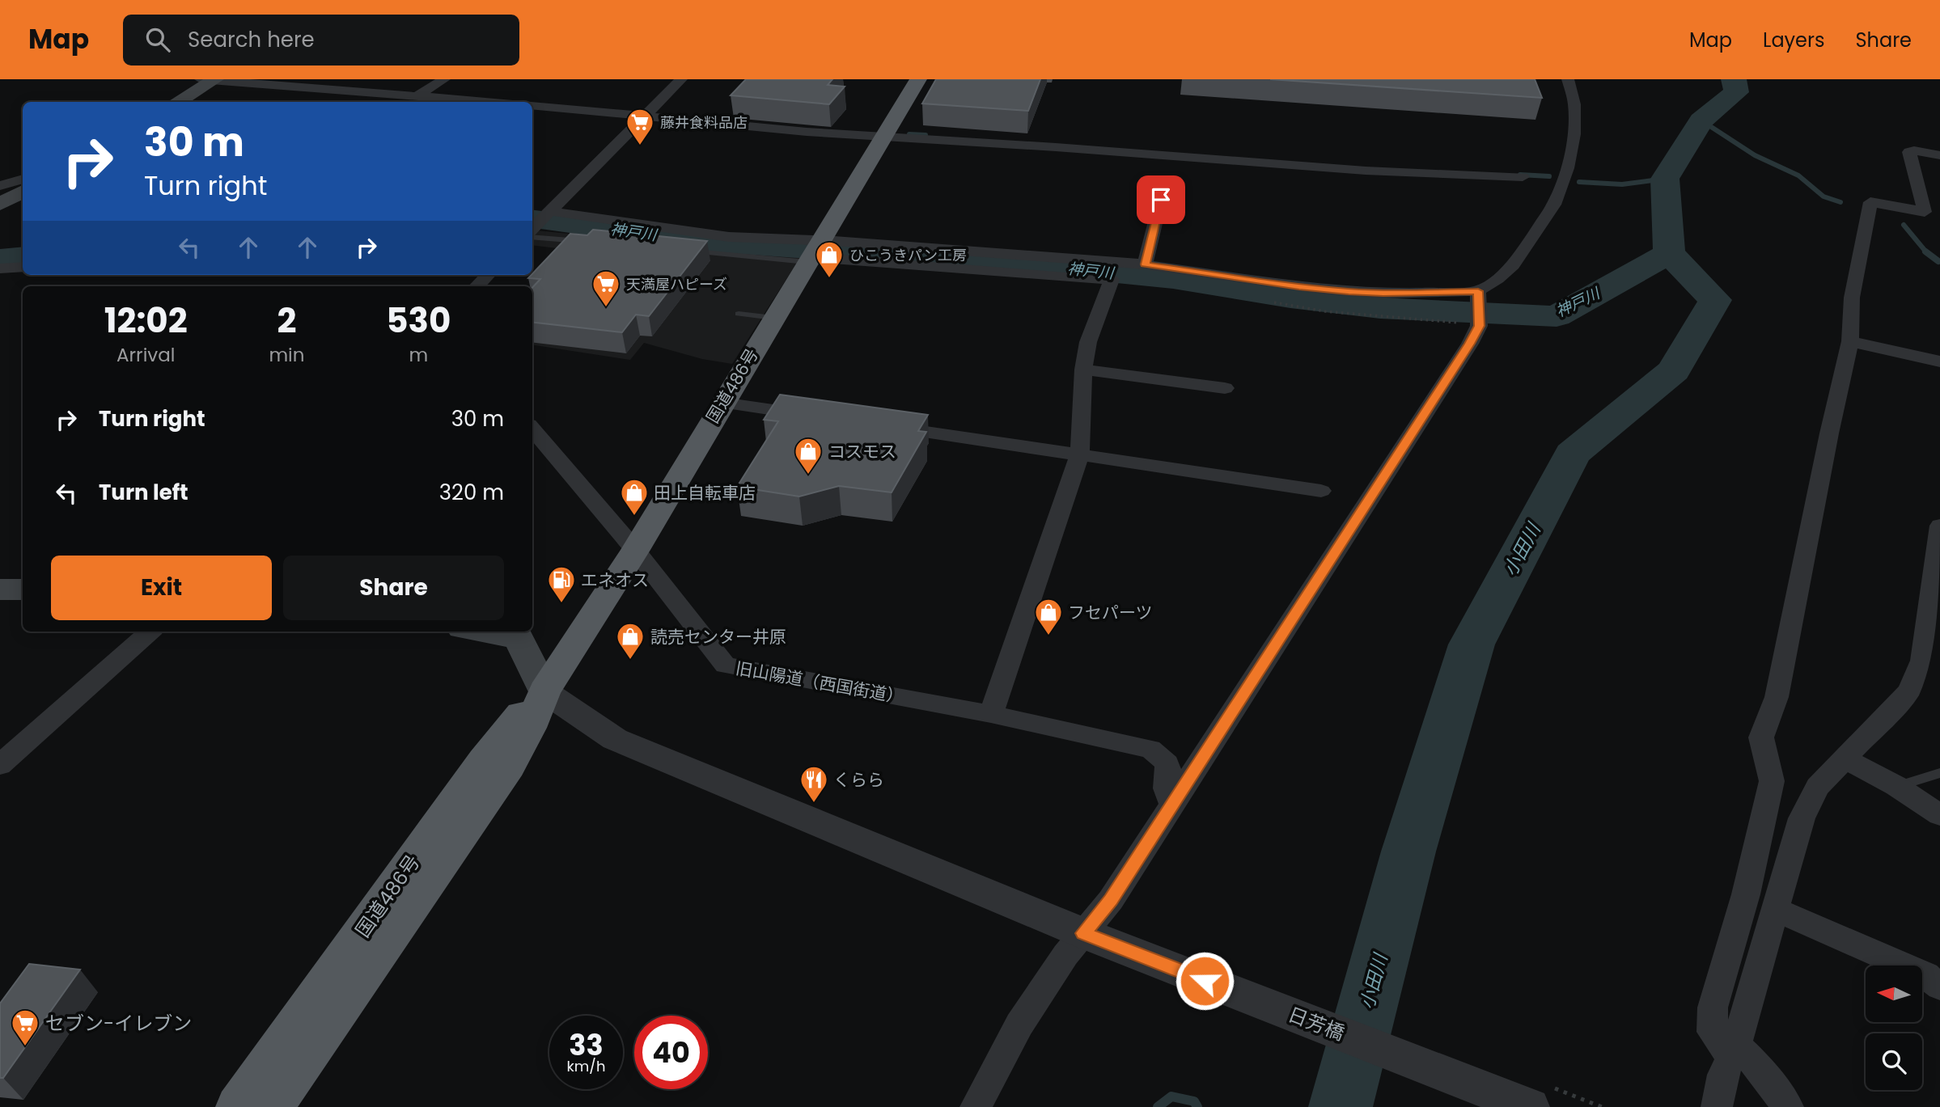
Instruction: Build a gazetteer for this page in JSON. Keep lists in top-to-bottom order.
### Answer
{
  "streets": {
    "highway": ["国道486号"],
    "street": ["旧山陽道（西国街道）", "日芳橋"]
  },
  "crossings": [
    ["国道486号", "旧山陽道（西国街道）"],
    ["国道486号", "日芳橋"]
  ],
  "water": ["神戸川", "小田川"],
  "places": {
    "supermarket": ["藤井食料品店", "天満屋ハピーズ", "セブン-イレブン"],
    "shop": [
      "ひこうきパン工房",
      "コスモス",
      "田上自転車店",
      "フセパーツ",
      "読売センター井原"
    ],
    "fuel station": ["エネオス"],
    "restaurant": ["くらら"]
  },
  "north": "left",
  "page": {
    "header": "Map",
    "search": "Search here",
    "nav": ["Map", "Layers", "Share"],
    "turn": ["30 m", "Turn right"],
    "eta": [
      "12:02",
      "Arrival",
      "2",
      "min",
      "530",
      "m"
    ],
    "list": [
      {
        "name": "Turn right",
        "value": "30 m"
      },
      {
        "name": "Turn left",
        "value": "320 m"
      }
    ],
    "buttons": ["Exit", "Share"],
    "speed": "33 km/h",
    "limit": "40"
  }
}
